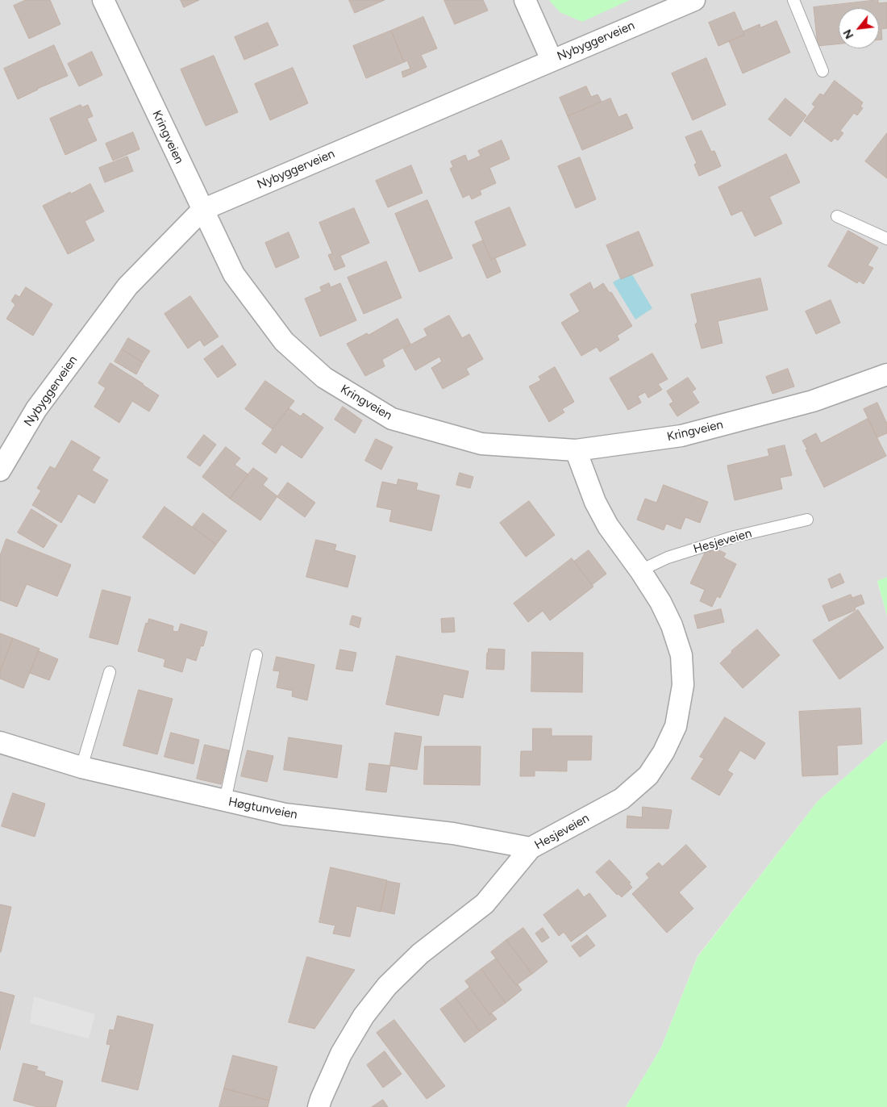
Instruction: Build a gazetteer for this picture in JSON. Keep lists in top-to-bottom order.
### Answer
{
  "streets": {
    "street": [
      "Nybyggerveien",
      "Kringveien",
      "Hesjeveien",
      "Høgtunveien"
    ]
  },
  "crossings": [
    ["Nybyggerveien", "Kringveien"],
    ["Kringveien", "Hesjeveien"],
    ["Hesjeveien", "Høgtunveien"]
  ],
  "north": "bottom left"
}
